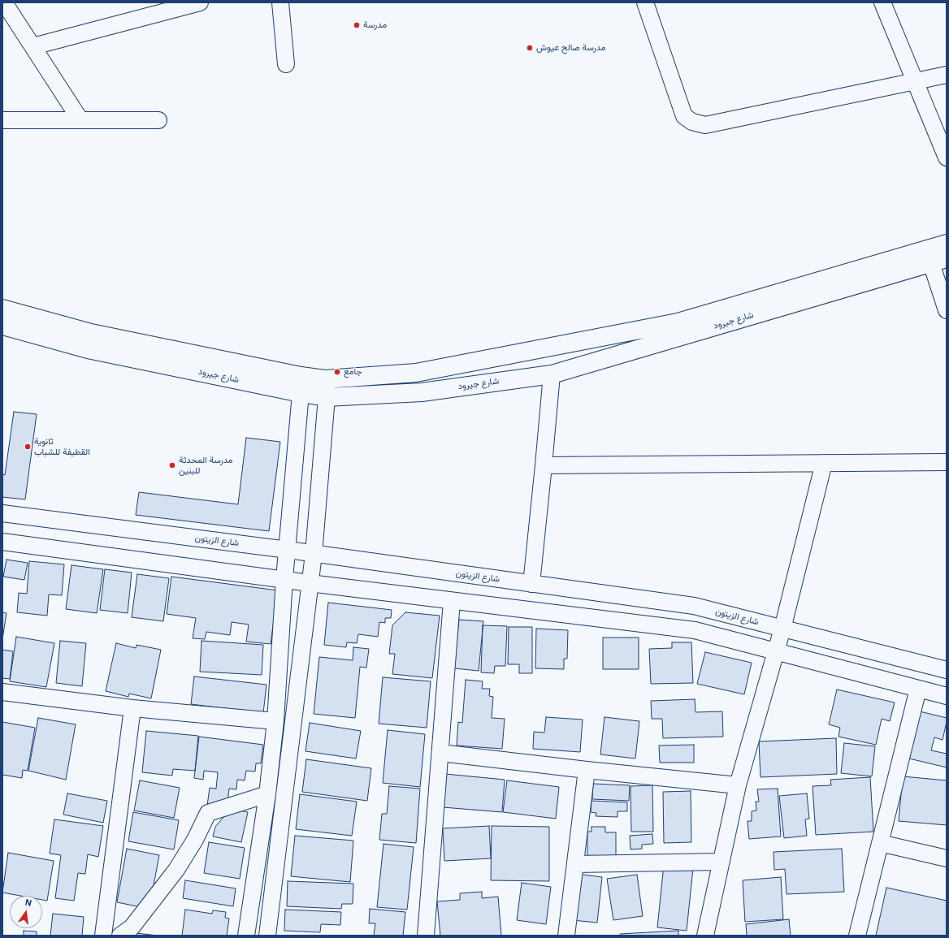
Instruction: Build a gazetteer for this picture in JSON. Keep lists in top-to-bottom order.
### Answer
{
  "streets": {
    "main road": ["شارع جيرود"],
    "street": ["شارع الزيتون"]
  },
  "places": [
    "مدرسة",
    "مدرسة صالح عيوش",
    "جامع",
    "ثانوية القطيفة للشباب",
    "مدرسة المحدثة للبنين"
  ],
  "north": "top"
}
